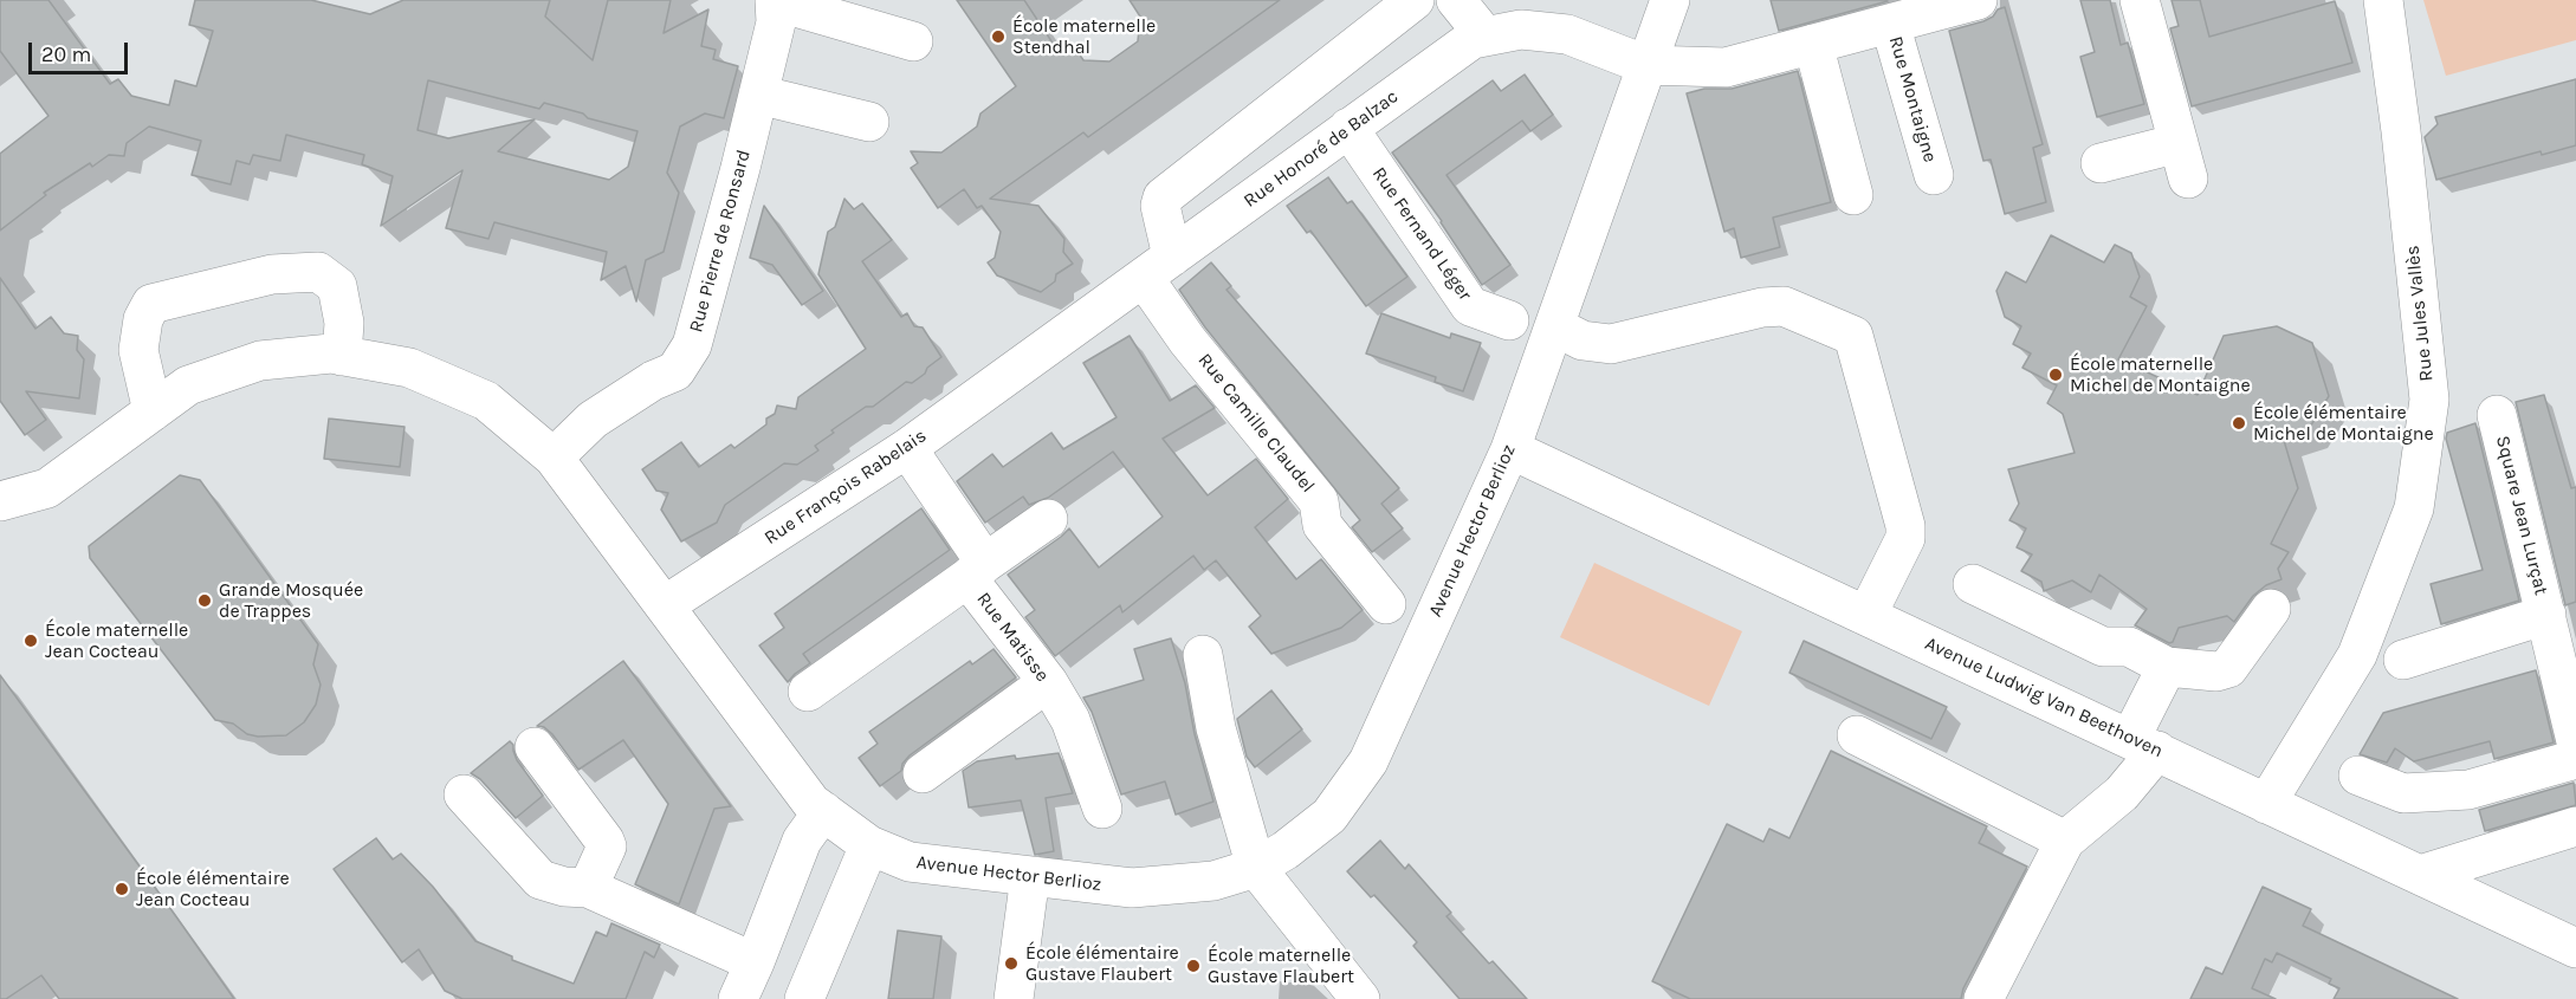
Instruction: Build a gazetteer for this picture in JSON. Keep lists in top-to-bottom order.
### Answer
{
  "streets": {
    "street": [
      "Rue Montaigne",
      "Rue Honoré de Balzac",
      "Rue Fernand Léger",
      "Rue Pierre de Ronsard",
      "Rue Jules Vallès",
      "Rue Camille Claudel",
      "Rue François Rabelais",
      "Square Jean Lurçat",
      "Avenue Hector Berlioz",
      "Rue Matisse",
      "Avenue Ludwig Van Beethoven"
    ]
  },
  "crossings": [
    ["Rue Montaigne", "Rue Honoré de Balzac"],
    ["Rue Montaigne", "Avenue Hector Berlioz"],
    ["Rue Honoré de Balzac", "Rue Fernand Léger"],
    ["Rue Honoré de Balzac", "Rue Camille Claudel"],
    ["Rue Honoré de Balzac", "Rue François Rabelais"],
    ["Rue Honoré de Balzac", "Avenue Hector Berlioz"],
    ["Rue Pierre de Ronsard", "Avenue Hector Berlioz"],
    ["Rue Jules Vallès", "Avenue Ludwig Van Beethoven"],
    ["Rue François Rabelais", "Avenue Hector Berlioz"],
    ["Rue François Rabelais", "Rue Matisse"],
    ["Avenue Hector Berlioz", "Avenue Ludwig Van Beethoven"]
  ],
  "places": [
    "École maternelle Stendhal",
    "École maternelle Michel de Montaigne",
    "École élémentaire Michel de Montaigne",
    "Grande Mosquée de Trappes",
    "École maternelle Jean Cocteau",
    "École élémentaire Jean Cocteau",
    "École élémentaire Gustave Flaubert",
    "École maternelle Gustave Flaubert"
  ],
  "scale_bar": "20 m"
}
